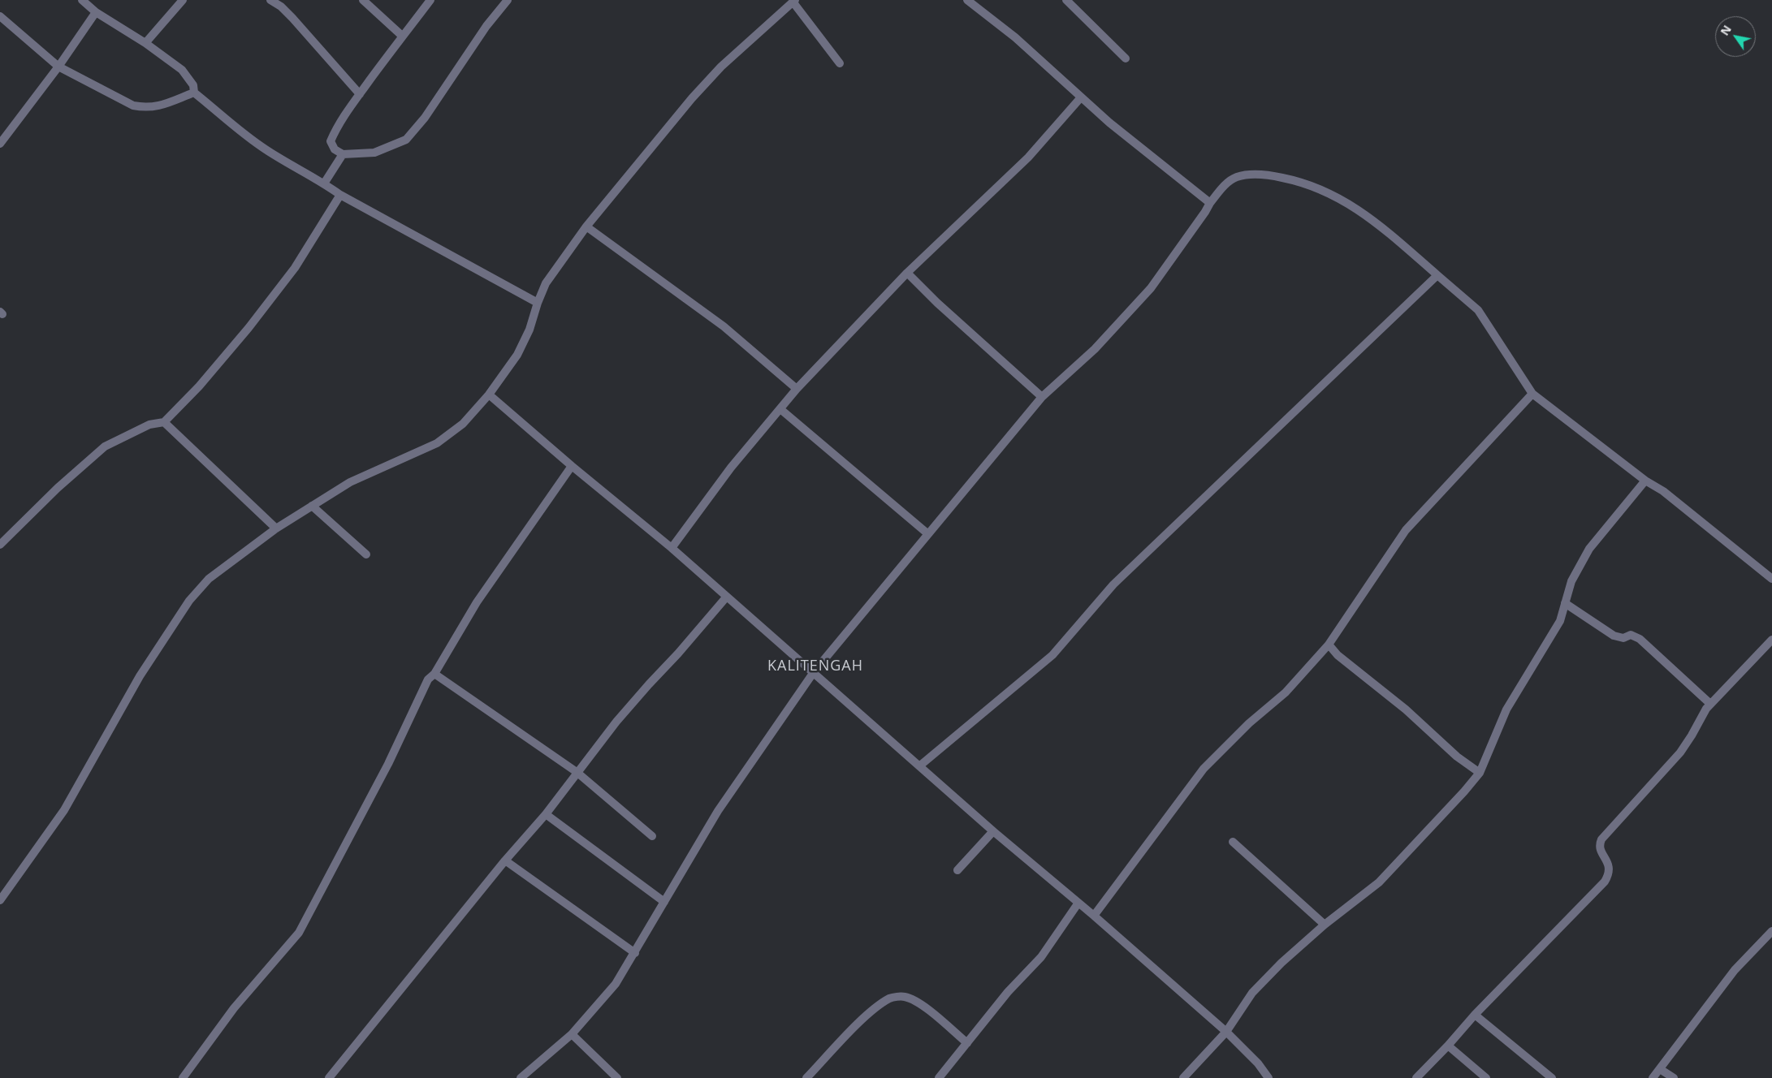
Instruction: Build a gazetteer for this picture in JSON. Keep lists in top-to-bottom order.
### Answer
{
  "districts": ["KALITENGAH"],
  "north": "top left"
}
